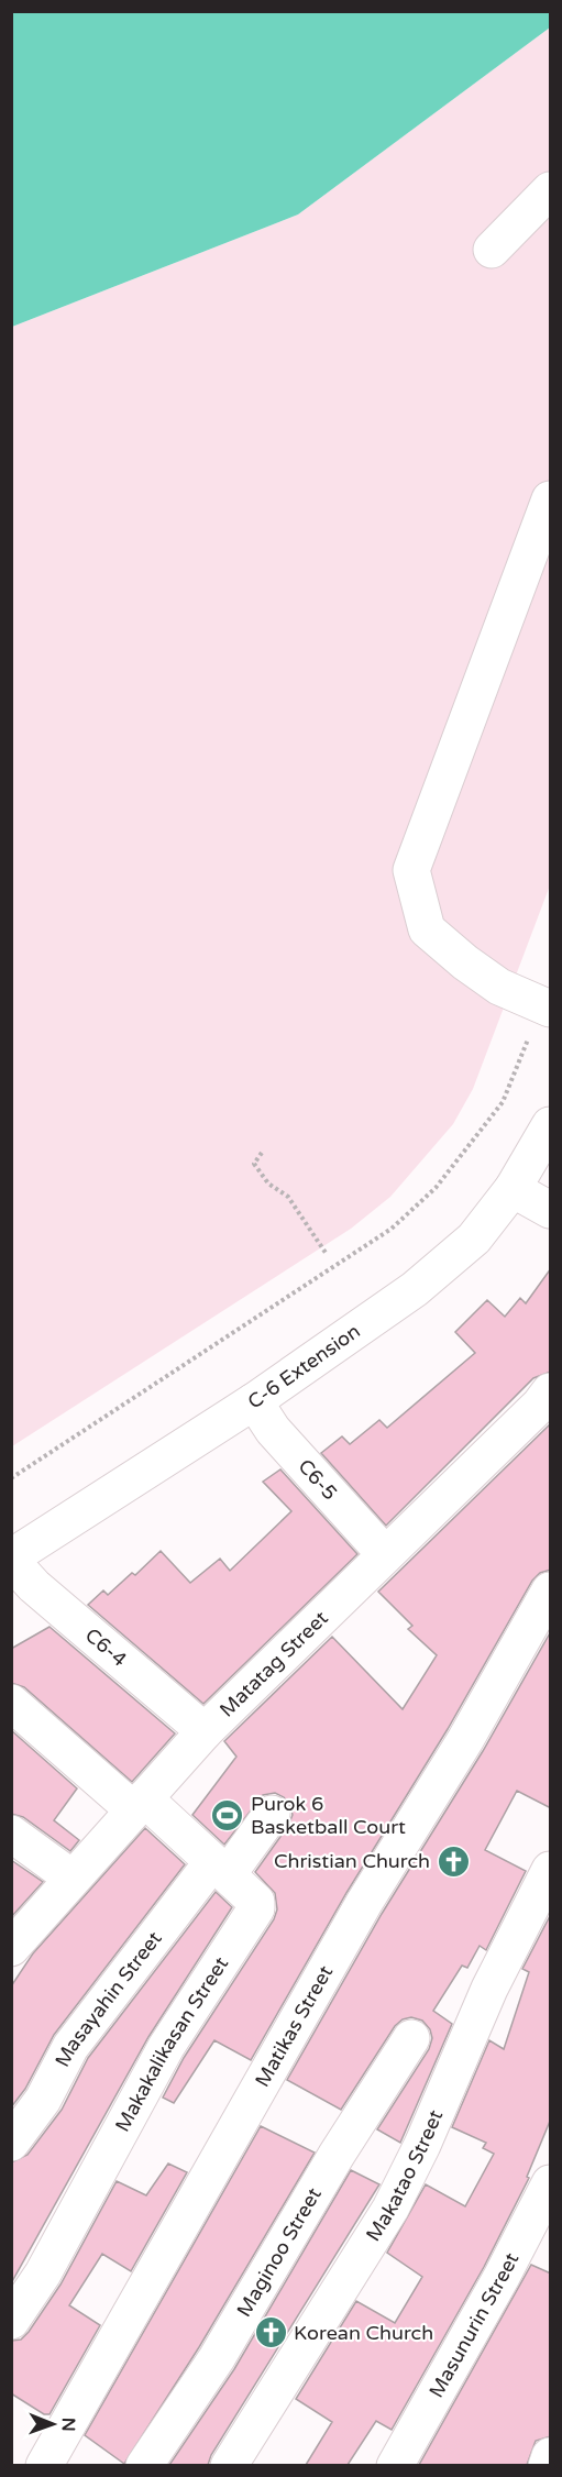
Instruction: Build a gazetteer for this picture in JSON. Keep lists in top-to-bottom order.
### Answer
{
  "streets": {
    "street": [
      "C-6 Extension",
      "C6-5",
      "C6-4",
      "Matatag Street",
      "Masayahin Street",
      "Matikas Street",
      "Makakalikasan Street",
      "Makatao Street",
      "Maginoo Street",
      "Masunurin Street"
    ]
  },
  "crossings": [
    ["C-6 Extension", "C6-5"],
    ["C-6 Extension", "C6-4"],
    ["C6-5", "Matatag Street"],
    ["C6-4", "Matatag Street"],
    ["Matatag Street", "Makakalikasan Street"],
    ["Masayahin Street", "Makakalikasan Street"]
  ],
  "places": {
    "sports": ["Purok 6 Basketball Court"],
    "church": ["Christian Church", "Korean Church"]
  },
  "north": "right"
}
